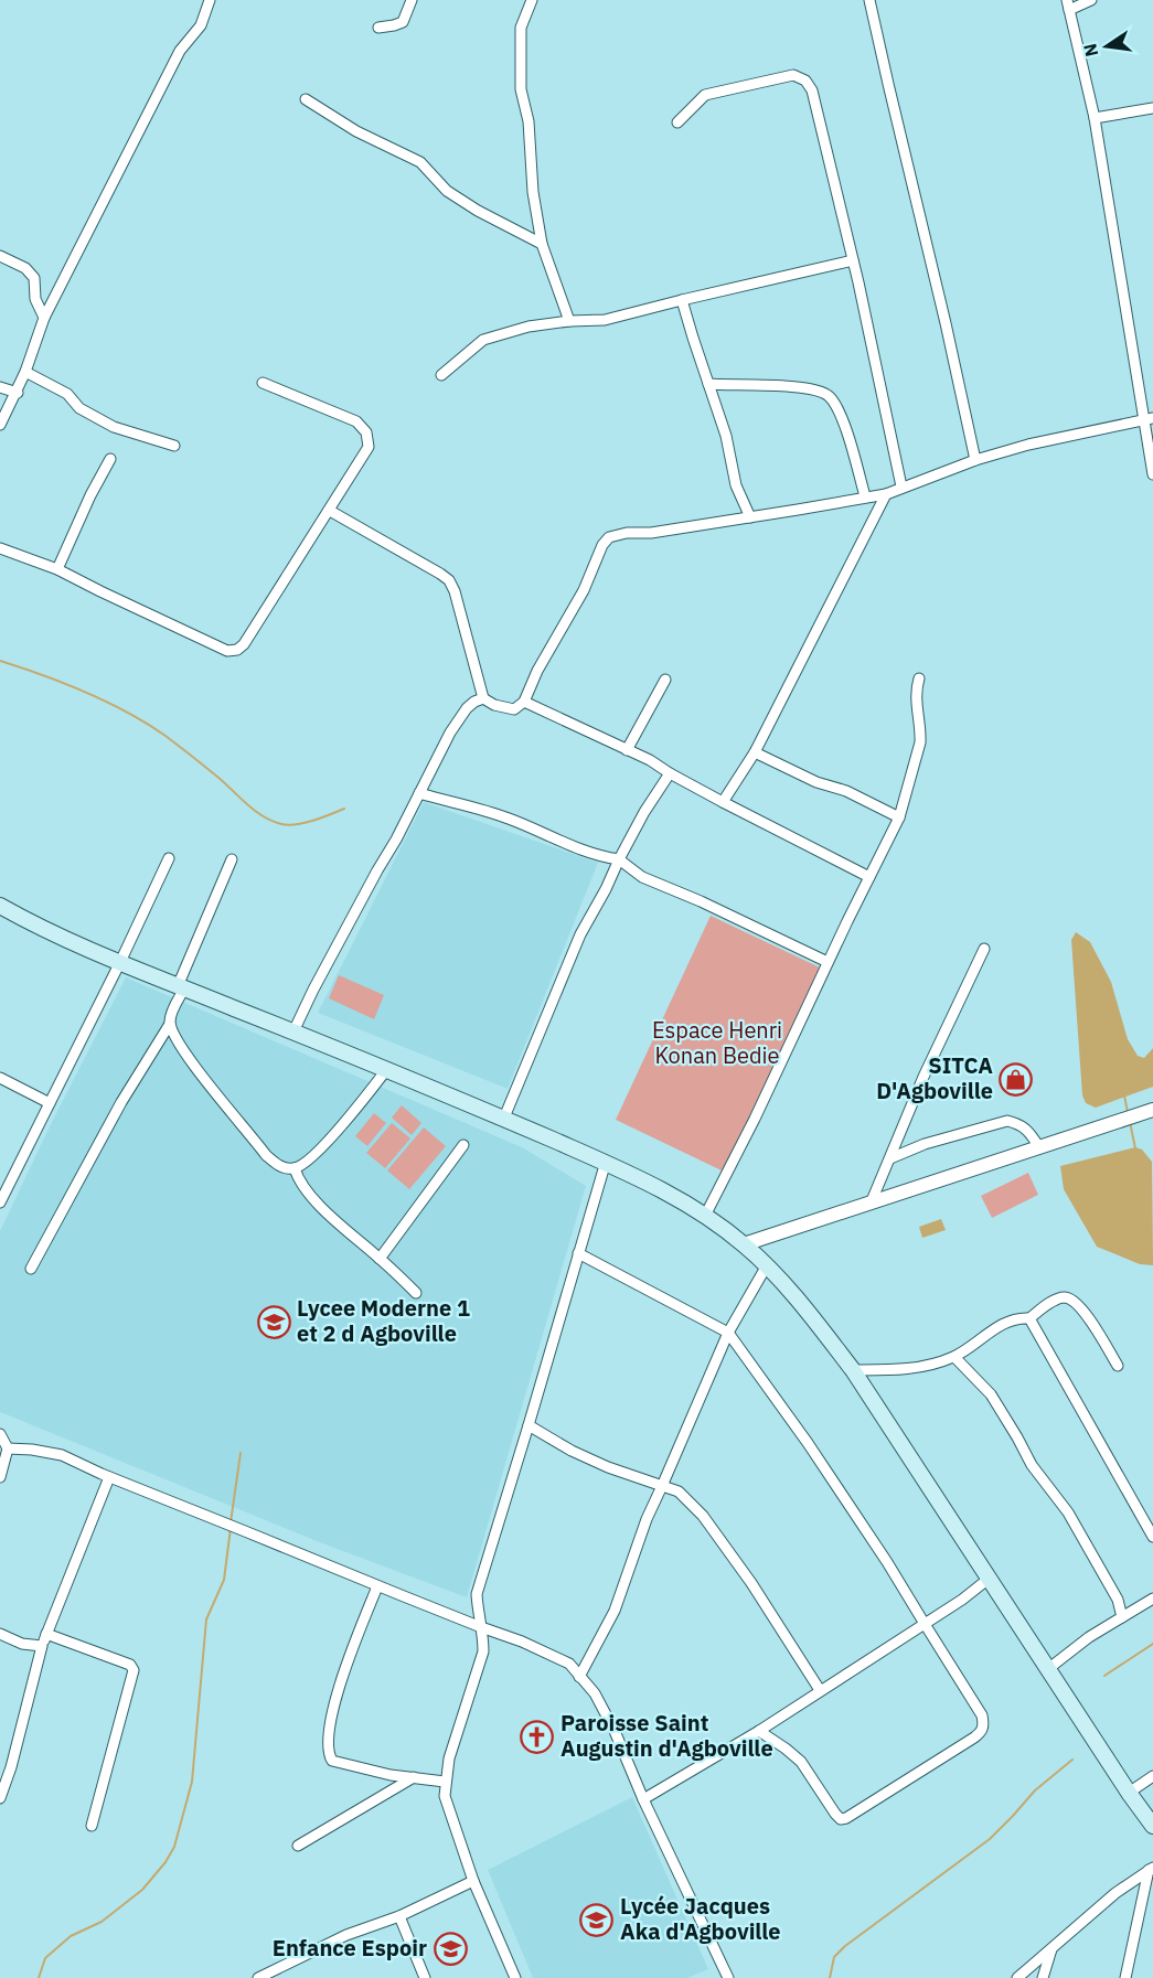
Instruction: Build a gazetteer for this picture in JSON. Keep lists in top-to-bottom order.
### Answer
{
  "parks": ["Espace Henri Konan Bedie"],
  "places": {
    "shop": ["SITCA D'Agboville"],
    "school or university": ["Lycee Moderne 1 et 2 d Agboville", "Lycée Jacques Aka d'Agboville", "Enfance Espoir"],
    "church": ["Paroisse Saint Augustin d'Agboville"]
  },
  "north": "left"
}
